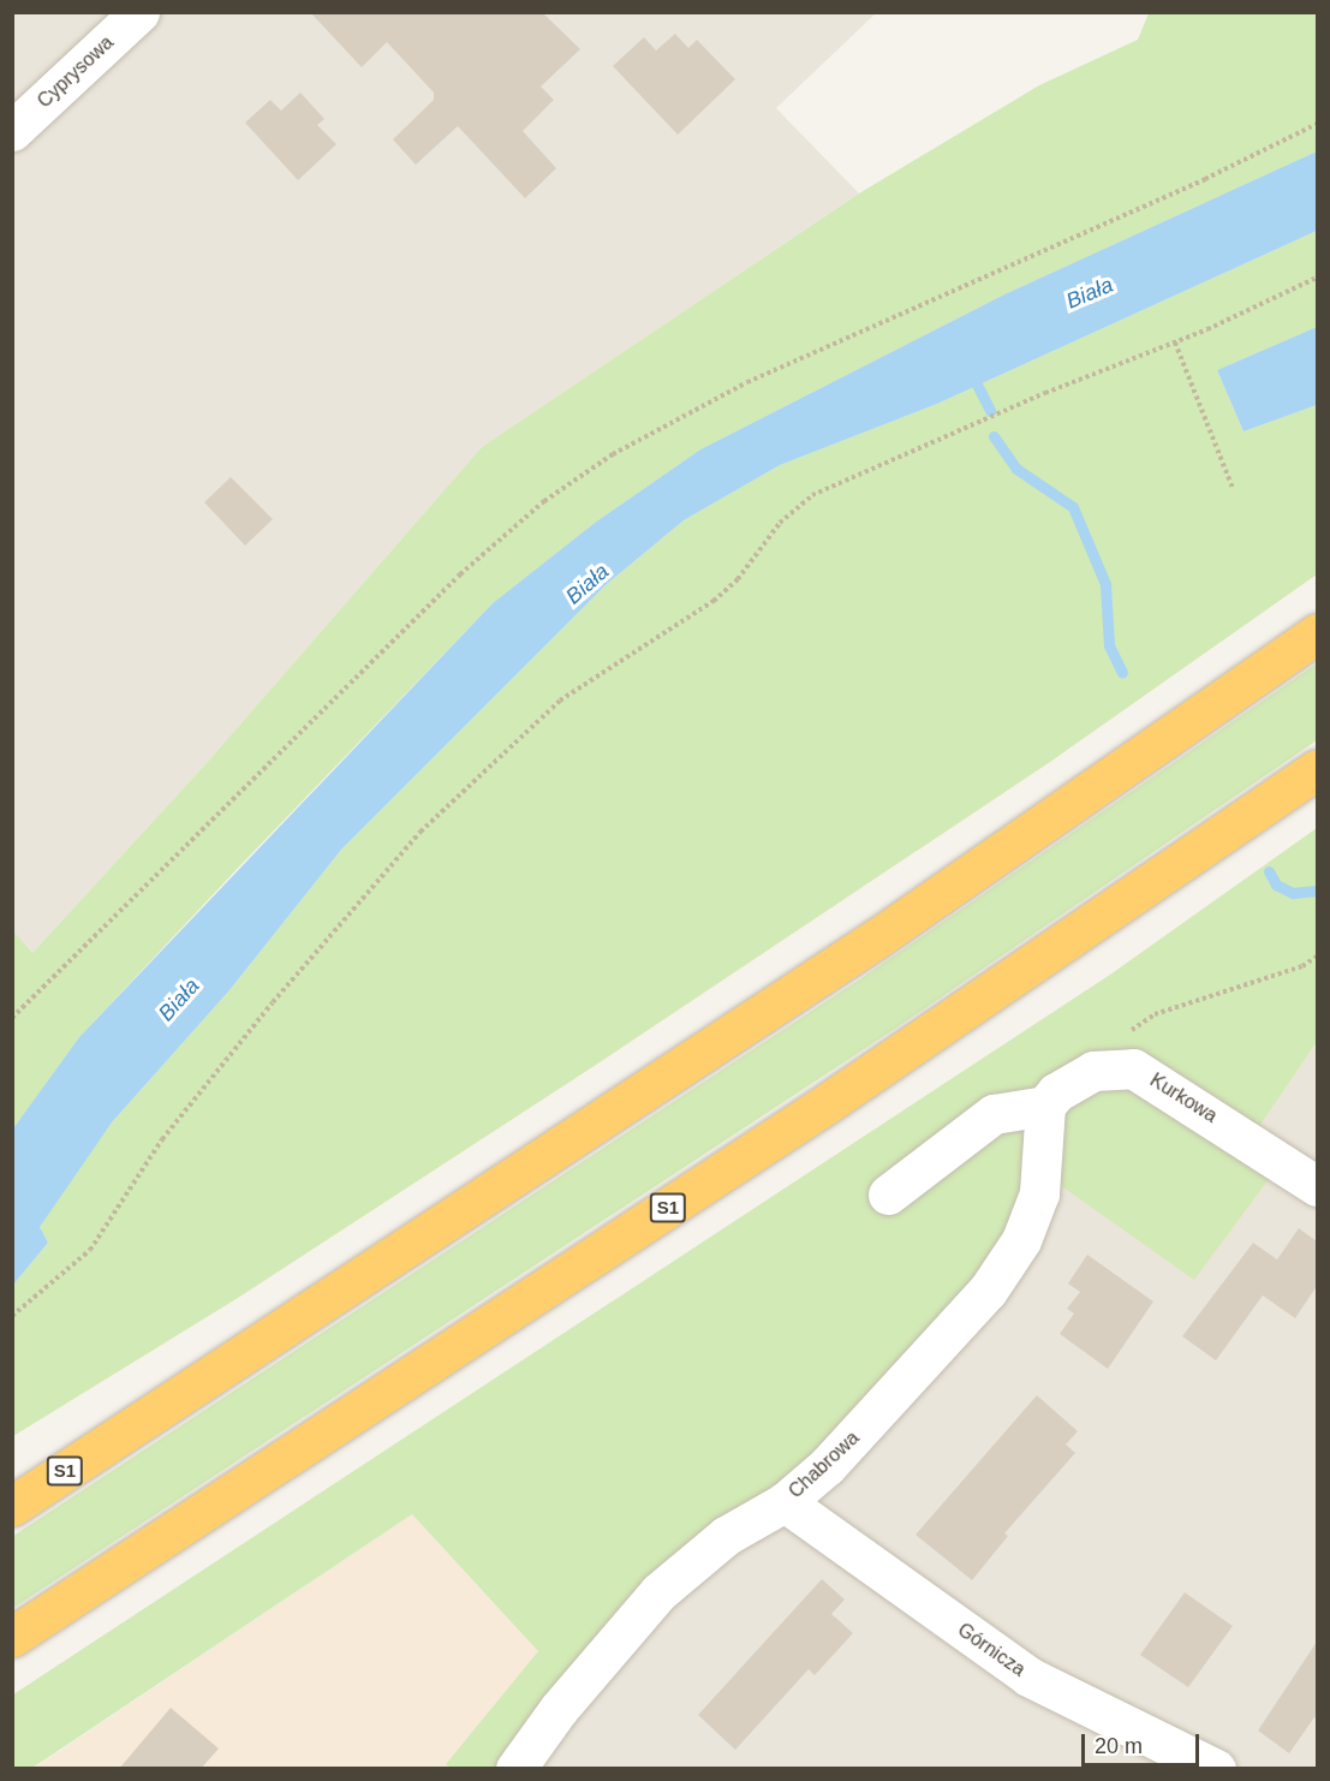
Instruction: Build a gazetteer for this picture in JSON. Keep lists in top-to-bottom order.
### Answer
{
  "streets": {
    "highway": ["S1"],
    "street": [
      "Cyprysowa",
      "Kurkowa",
      "Chabrowa",
      "Górnicza"
    ]
  },
  "crossings": [
    ["Chabrowa", "Górnicza"]
  ],
  "water": ["Biała"],
  "scale_bar": "20 m"
}
